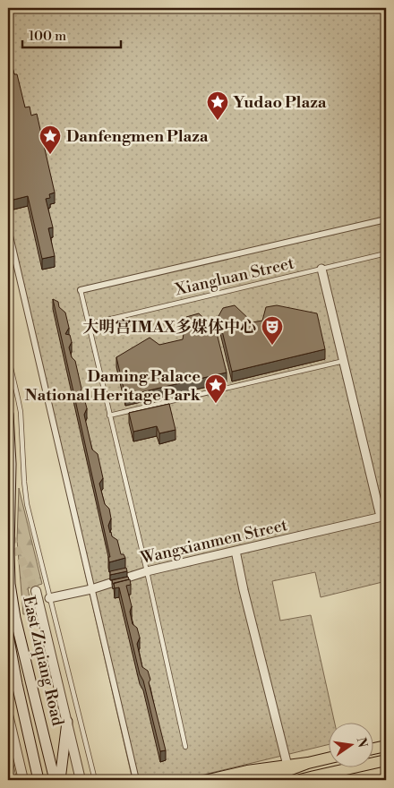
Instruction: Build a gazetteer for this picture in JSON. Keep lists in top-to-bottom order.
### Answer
{
  "streets": {
    "main road": ["East Ziqiang Road"],
    "street": ["Wangxianmen Street"],
    "lane": ["Xiangluan Street"]
  },
  "places": {
    "place": ["Yudao Plaza", "Danfengmen Plaza", "Daming Palace National Heritage Park"],
    "theatre": ["大明宫IMAX多媒体中心"]
  },
  "scale_bar": "100 m",
  "north": "right"
}
